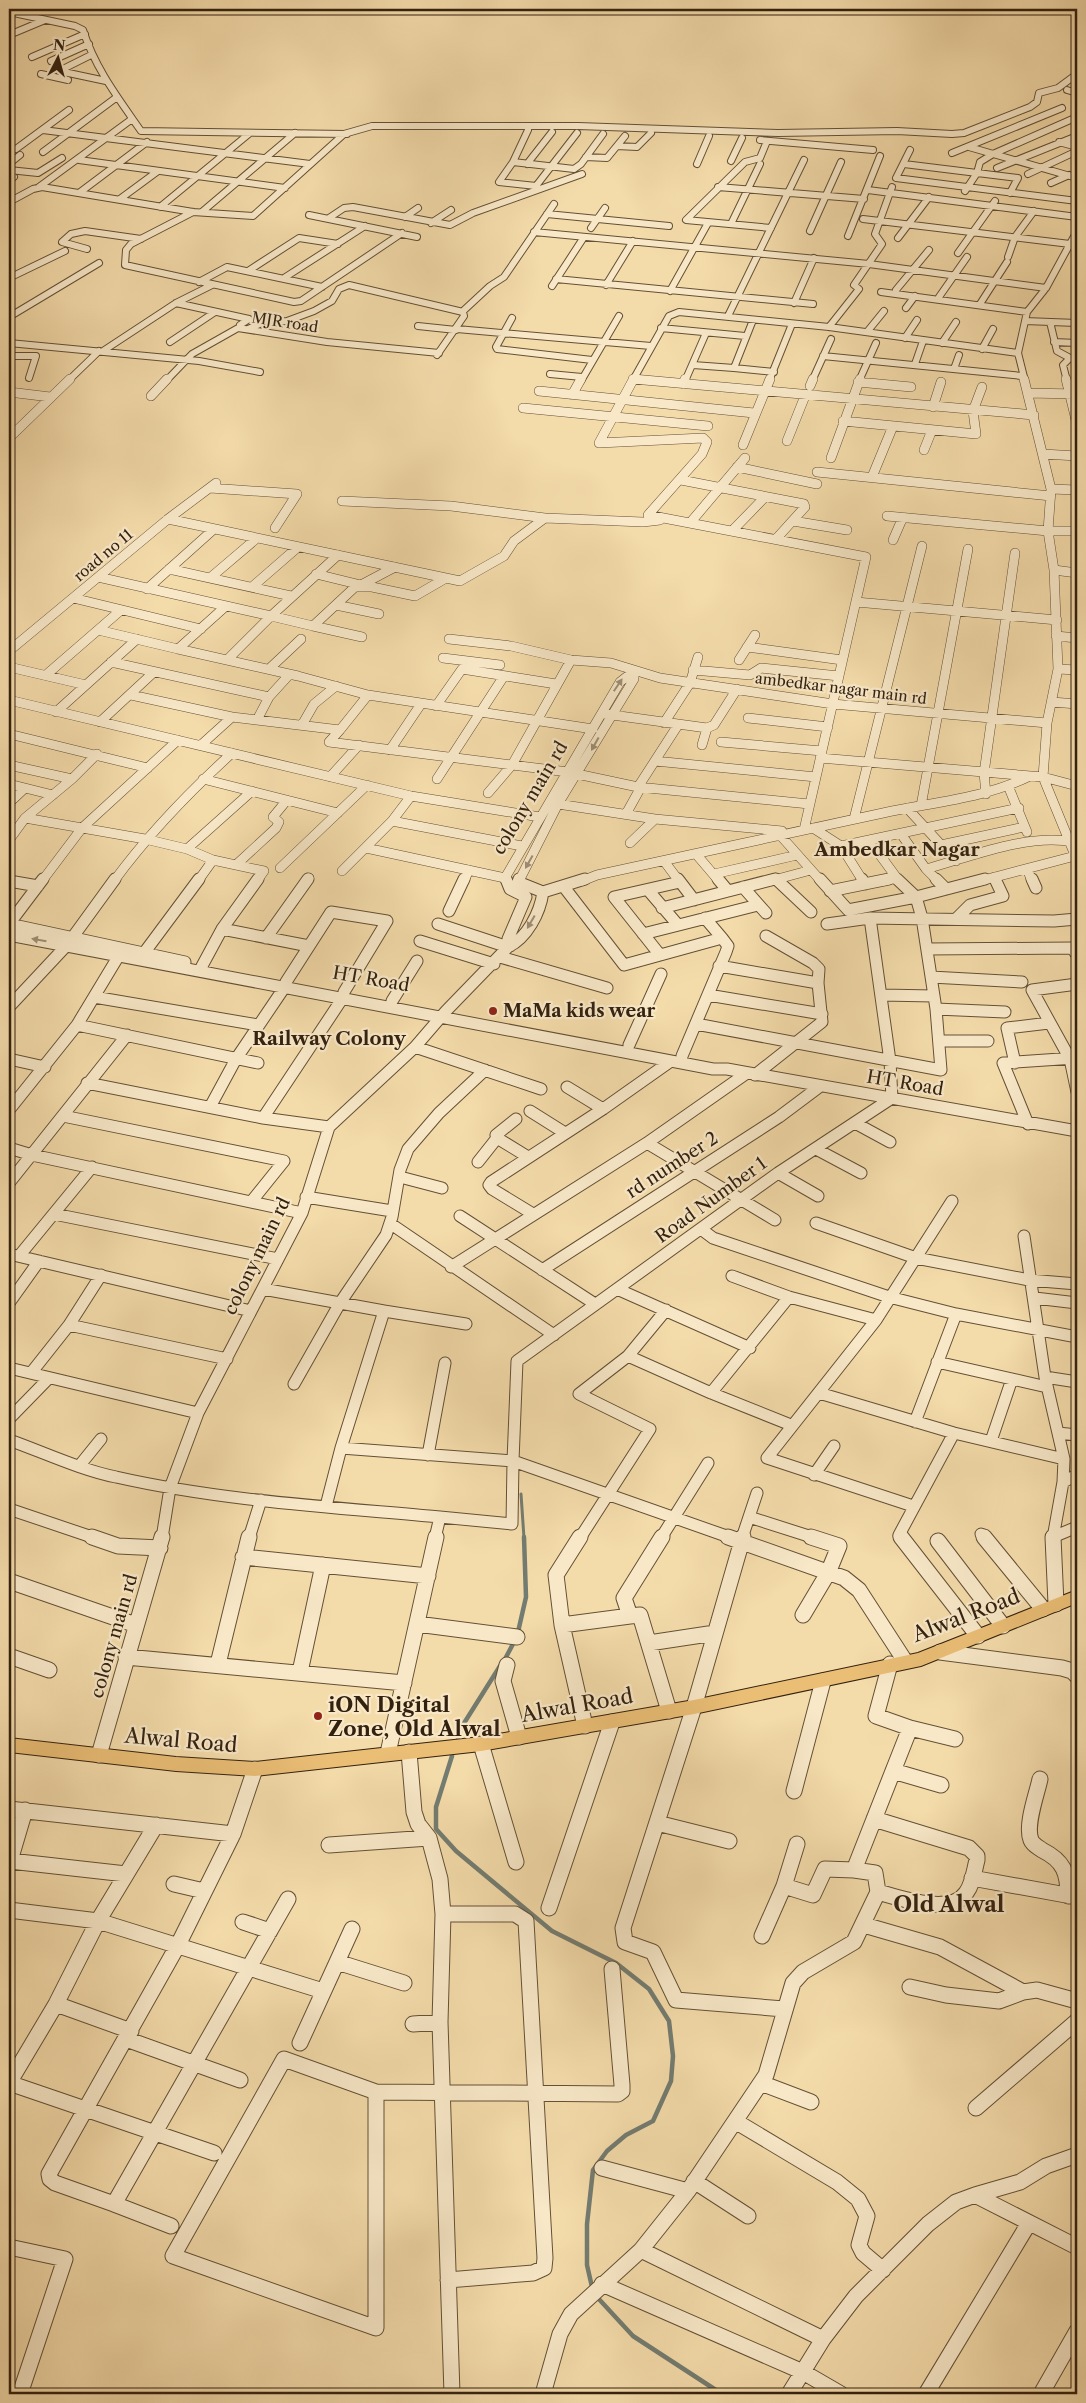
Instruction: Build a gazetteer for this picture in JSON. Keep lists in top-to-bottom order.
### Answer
{
  "streets": {
    "main road": ["Alwal Road"],
    "street": [
      "MJR road",
      "road no 11",
      "ambedkar nagar main rd",
      "colony main rd",
      "HT Road",
      "rd number 2",
      "Road Number 1"
    ]
  },
  "crossings": [
    ["ambedkar nagar main rd", "colony main rd"],
    ["colony main rd", "HT Road"],
    ["colony main rd", "Alwal Road"],
    ["HT Road", "rd number 2"],
    ["HT Road", "Road Number 1"]
  ],
  "districts": ["Ambedkar Nagar", "Railway Colony", "Old Alwal"],
  "places": ["MaMa kids wear", "iON Digital Zone, Old Alwal"],
  "north": "top"
}
